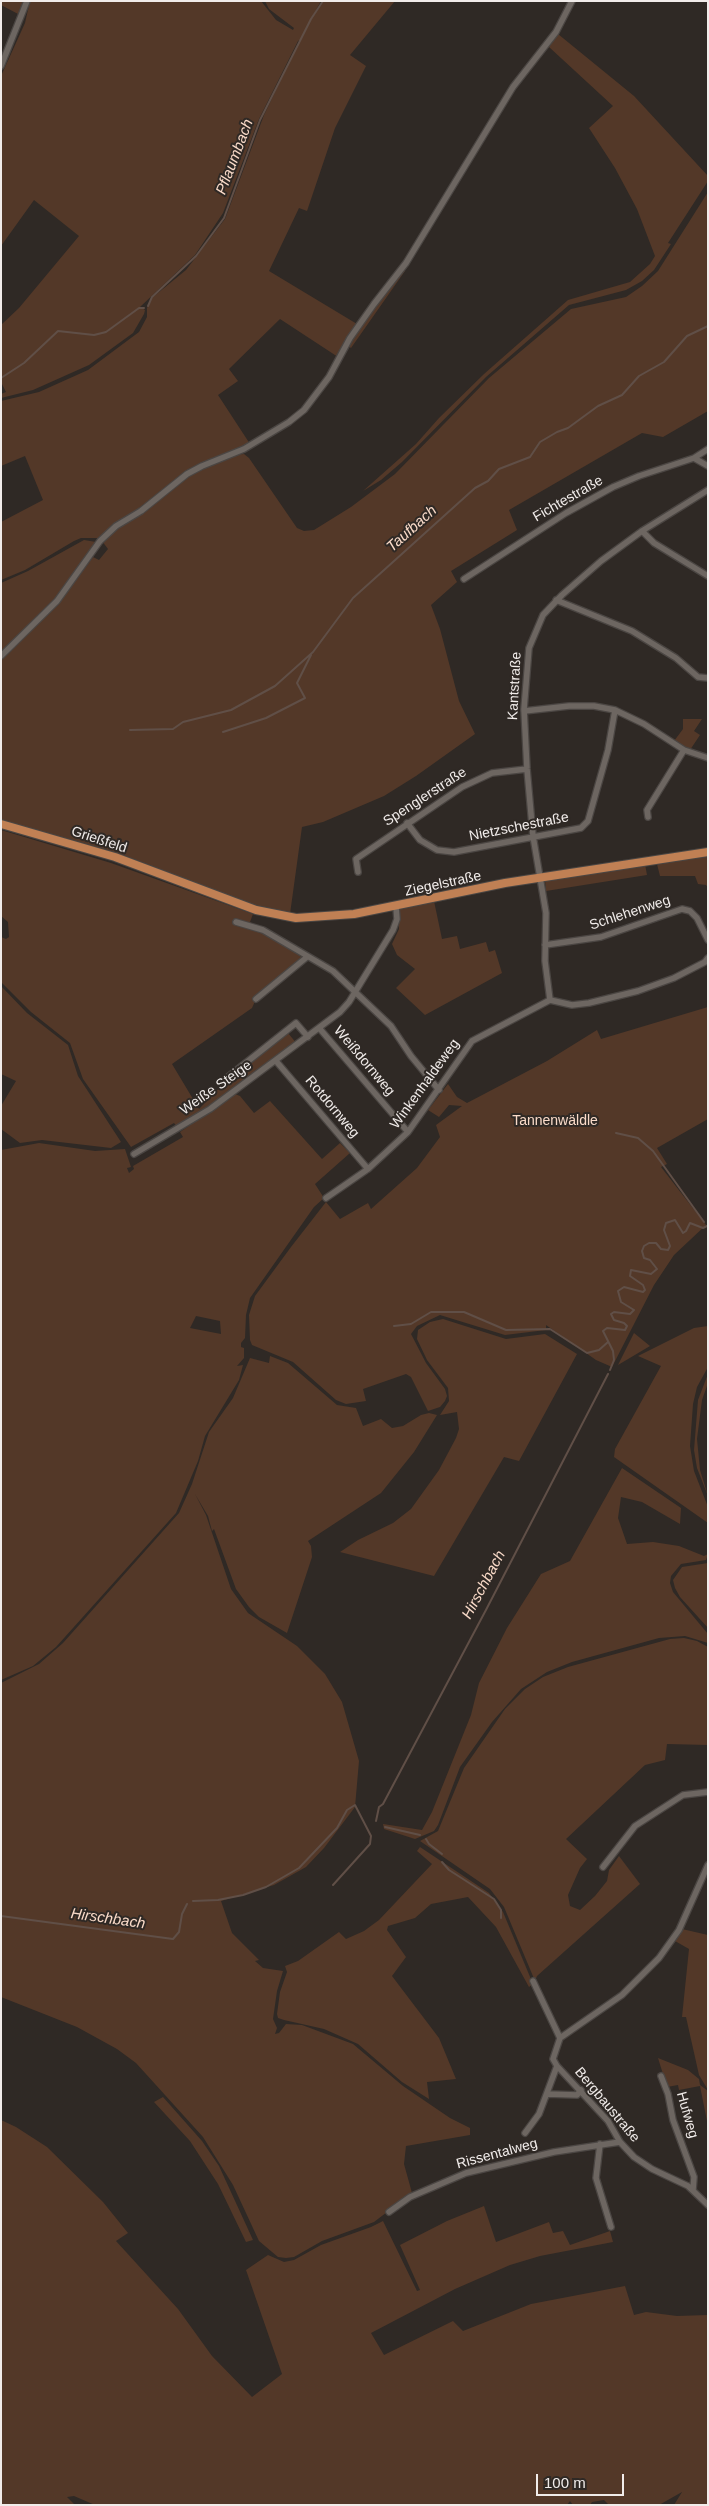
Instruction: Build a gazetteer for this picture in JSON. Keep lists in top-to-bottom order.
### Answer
{
  "streets": {
    "main road": ["Grießfeld", "Ziegelstraße"],
    "street": [
      "Fichtestraße",
      "Kantstraße",
      "Spenglerstraße",
      "Nietzschestraße",
      "Schlehenweg",
      "Weißdornweg",
      "Winkenhaldeweg",
      "Weiße Steige",
      "Rotdornweg",
      "Bergbaustraße",
      "Hufweg",
      "Rissentalweg"
    ]
  },
  "crossings": [
    ["Kantstraße", "Spenglerstraße"],
    ["Kantstraße", "Nietzschestraße"],
    ["Kantstraße", "Ziegelstraße"],
    ["Spenglerstraße", "Nietzschestraße"],
    ["Grießfeld", "Ziegelstraße"],
    ["Ziegelstraße", "Weiße Steige"],
    ["Weißdornweg", "Winkenhaldeweg"],
    ["Weißdornweg", "Weiße Steige"],
    ["Winkenhaldeweg", "Rotdornweg"],
    ["Weiße Steige", "Rotdornweg"],
    ["Bergbaustraße", "Hufweg"],
    ["Bergbaustraße", "Rissentalweg"]
  ],
  "water": ["Pflaumbach", "Taufbach", "Hirschbach"],
  "parks": ["Tannenwäldle"],
  "scale_bar": "100 m"
}
